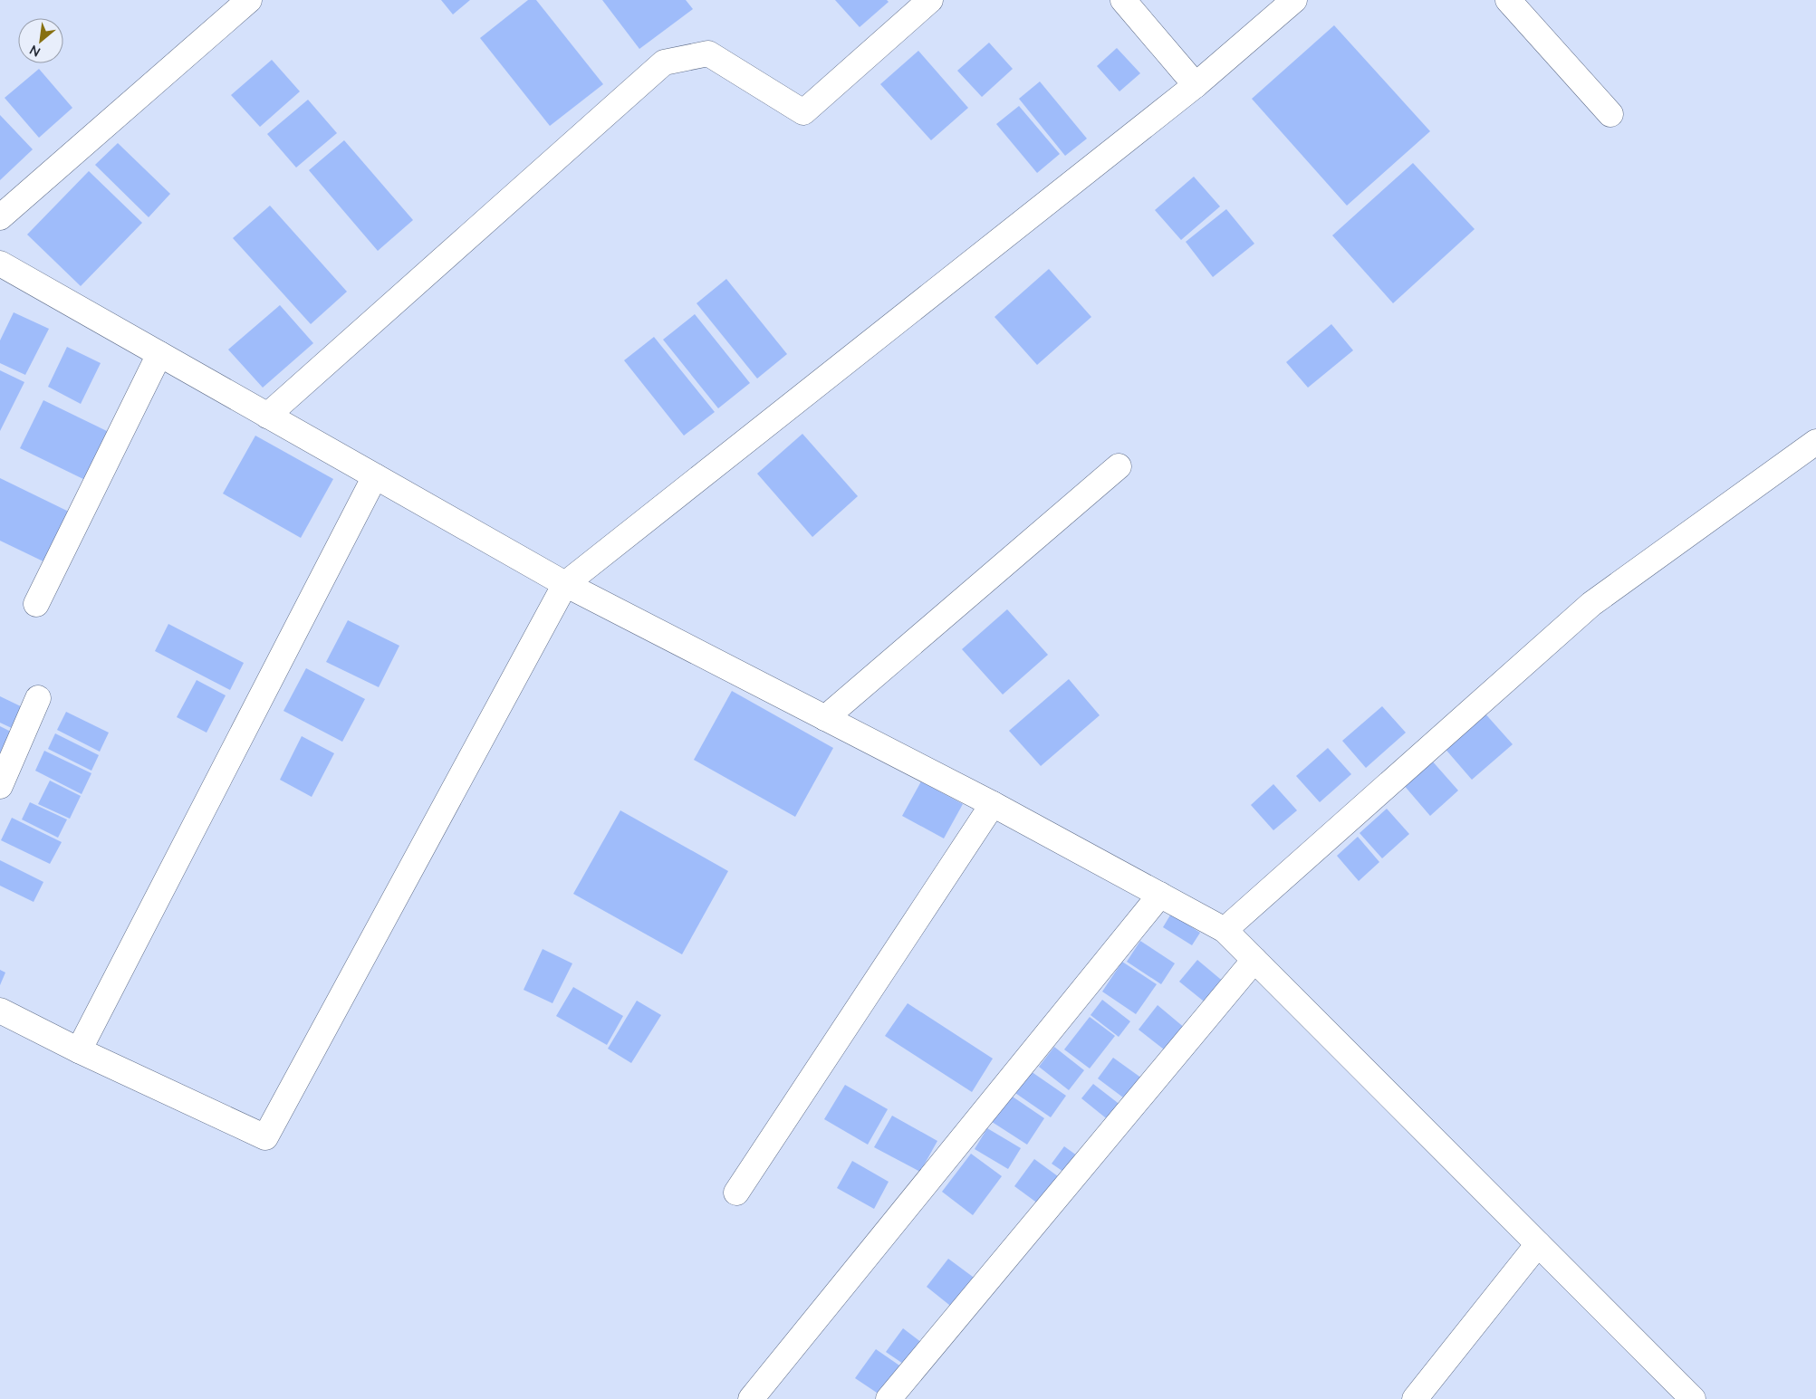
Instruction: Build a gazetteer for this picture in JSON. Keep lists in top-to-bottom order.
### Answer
{
  "north": "bottom left"
}
